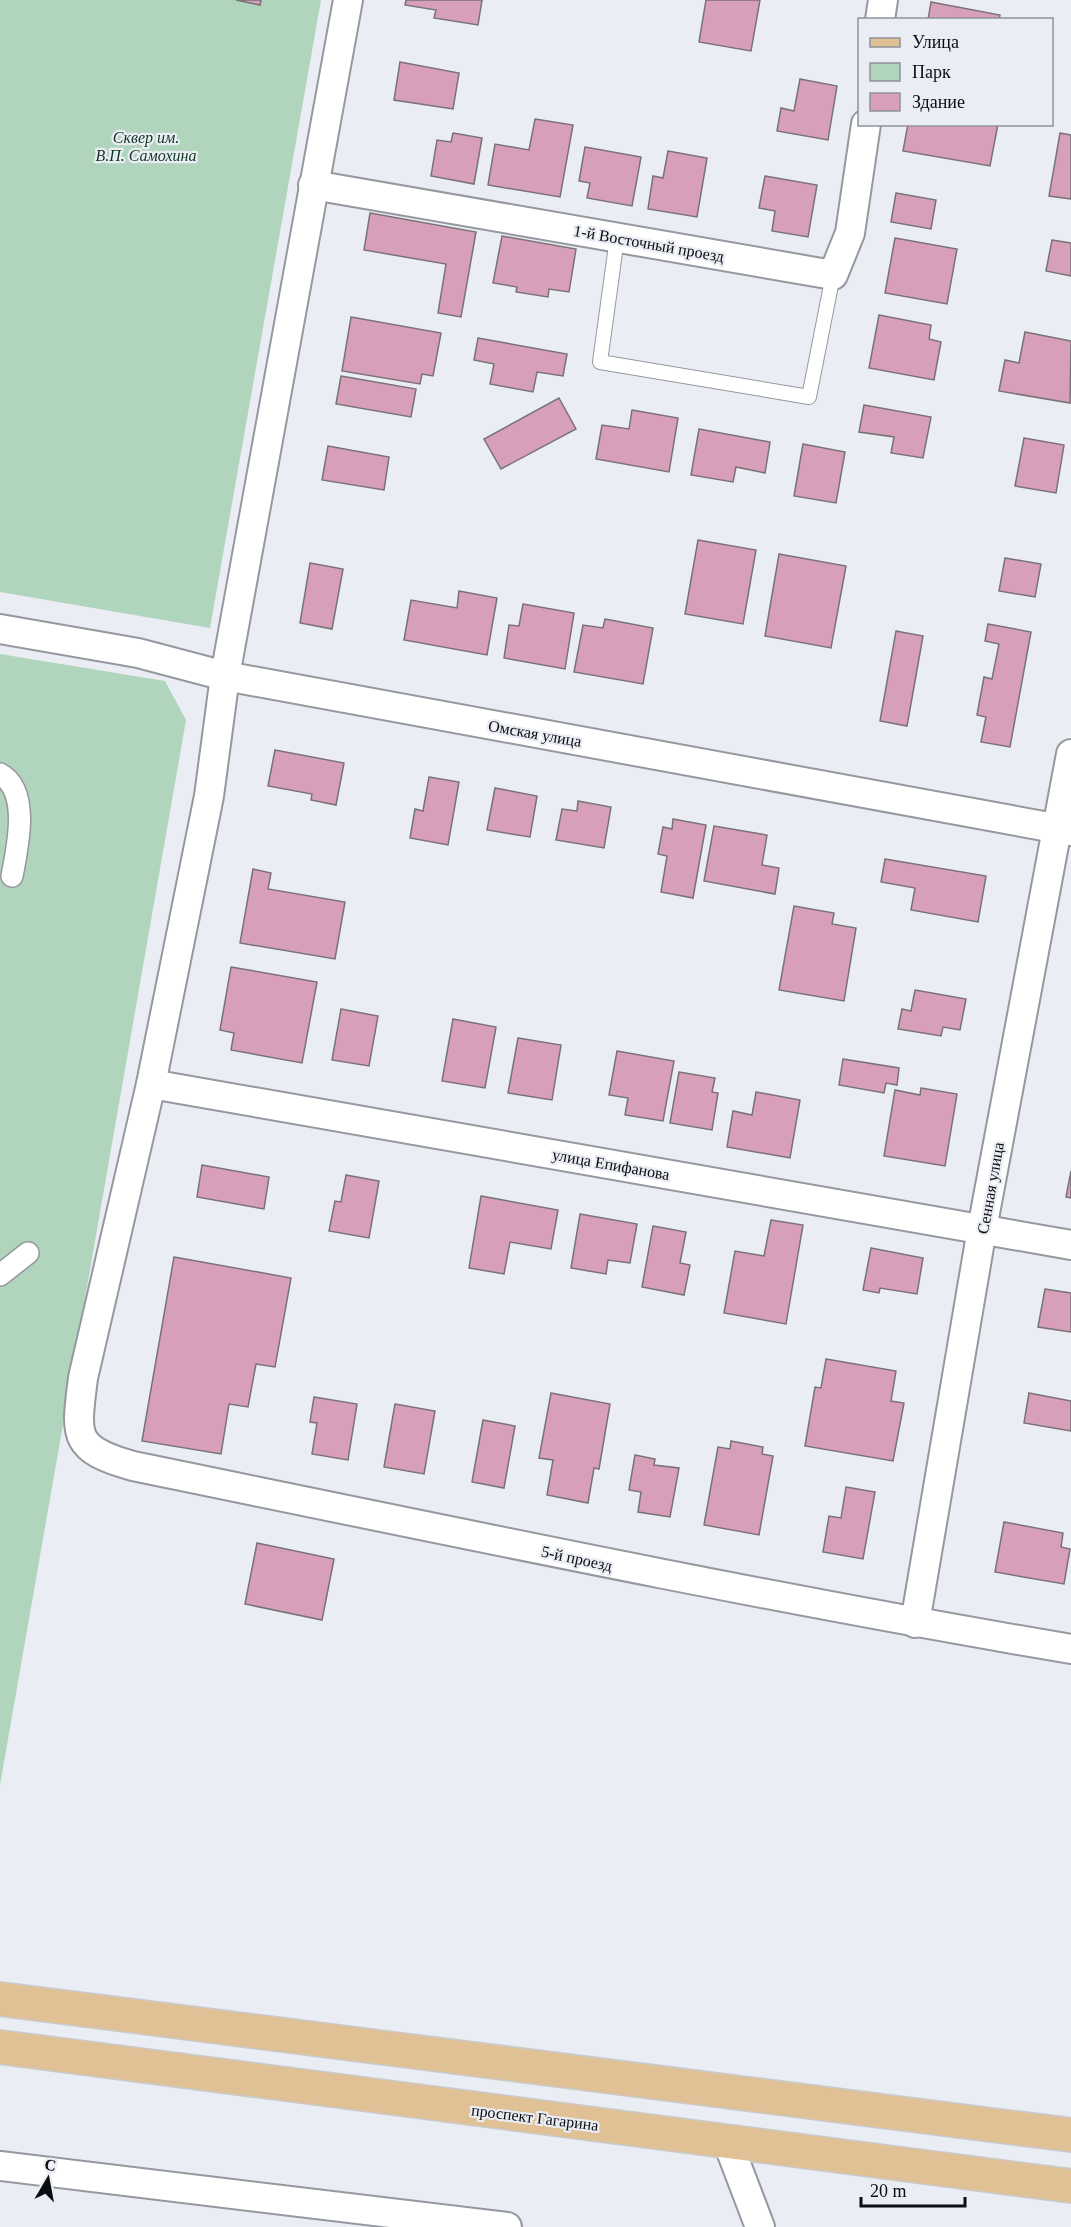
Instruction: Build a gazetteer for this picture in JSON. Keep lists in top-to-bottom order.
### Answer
{
  "streets": {
    "main road": ["проспект Гагарина"],
    "street": [
      "1-й Восточный проезд",
      "Омская улица",
      "улица Епифанова",
      "Сенная улица",
      "5-й проезд"
    ]
  },
  "crossings": [
    ["Омская улица", "Сенная улица"],
    ["улица Епифанова", "Сенная улица"],
    ["улица Епифанова", "5-й проезд"],
    ["Сенная улица", "5-й проезд"]
  ],
  "parks": ["Сквер им. В.П. Самохина"],
  "legend": ["Улица", "Парк", "Здание"],
  "scale_bar": "20 m",
  "north": "top"
}
